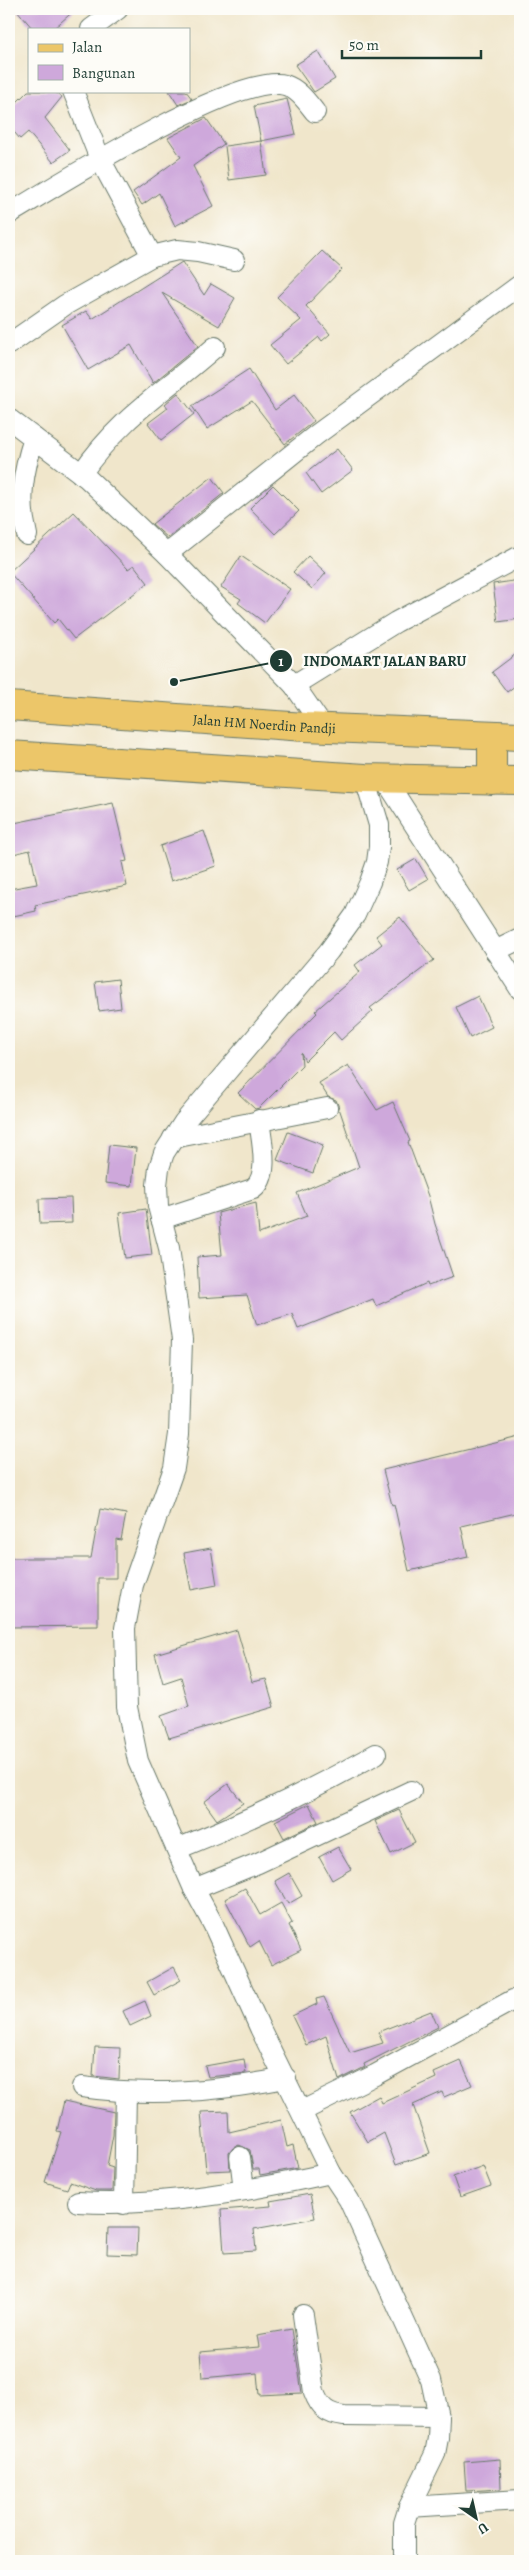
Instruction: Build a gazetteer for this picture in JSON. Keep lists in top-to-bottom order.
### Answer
{
  "streets": {
    "main road": ["Jalan HM Noerdin Pandji"]
  },
  "places": ["INDOMART JALAN BARU"],
  "legend": ["Jalan", "Bangunan"],
  "scale_bar": "50 m",
  "north": "bottom right"
}
